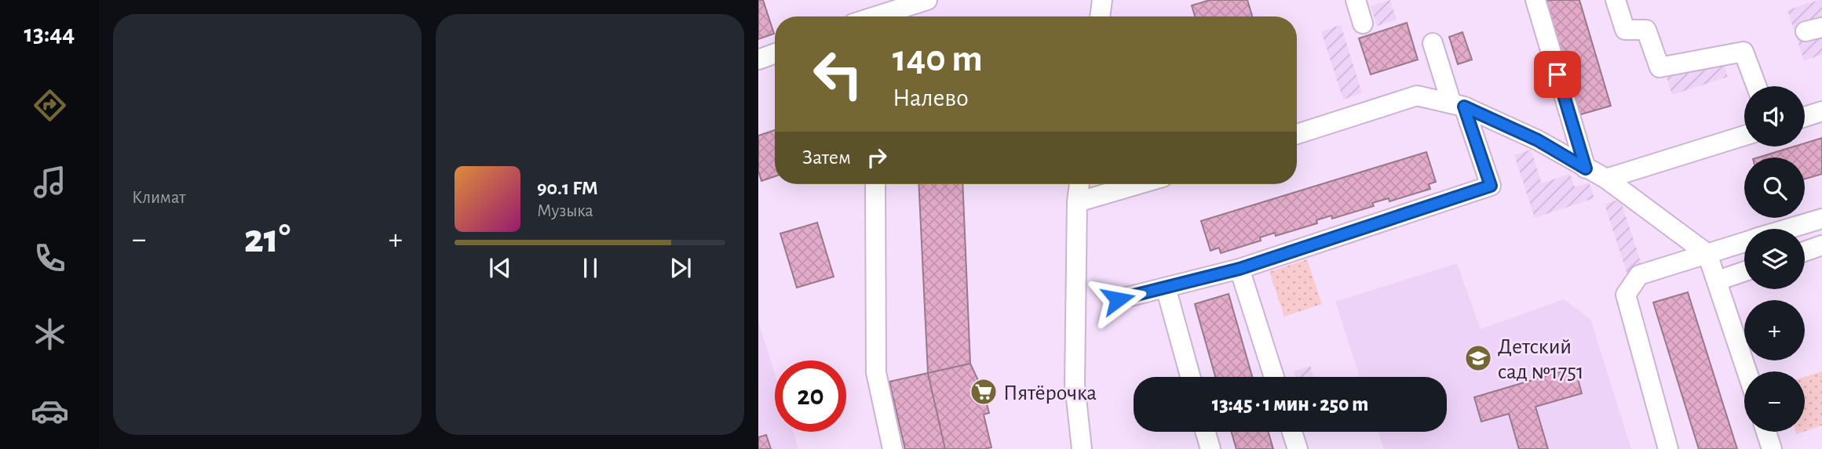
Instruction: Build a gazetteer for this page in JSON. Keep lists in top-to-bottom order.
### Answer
{
  "places": {
    "school or university": ["Детский сад №1751"],
    "supermarket": ["Пятёрочка"]
  },
  "page": {
    "tabs": "13:44",
    "tile": "Климат",
    "turn": ["140 m", "Налево"],
    "map_buttons": ["+", "−"],
    "then": "Затем",
    "song": ["90.1 FM", "Музыка"],
    "heat": ["−", "21°", "+"],
    "limit": "20",
    "trip": "13:45 · 1 мин · 250 m"
  }
}
